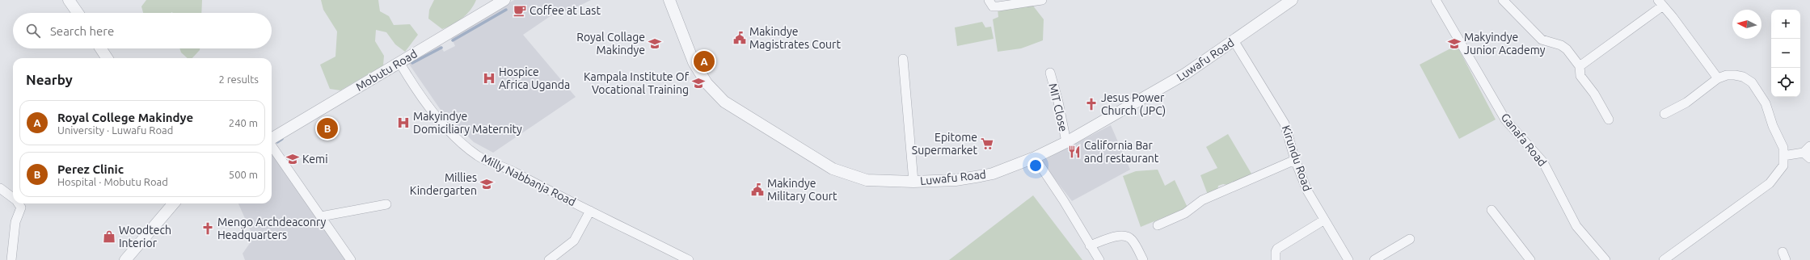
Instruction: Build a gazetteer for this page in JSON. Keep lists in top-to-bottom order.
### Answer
{
  "streets": {
    "street": [
      "Luwafu Road",
      "Mobutu Road",
      "MIT Close",
      "Ganafa Road",
      "Kirundu Road",
      "Milly Nabbanja Road"
    ]
  },
  "crossings": [
    ["Luwafu Road", "MIT Close"],
    ["Luwafu Road", "Kirundu Road"],
    ["Mobutu Road", "Milly Nabbanja Road"]
  ],
  "places": {
    "cafe": ["Coffee at Last"],
    "public building": ["Makindye Magistrates Court", "Makindye Military Court"],
    "school or university": [
      "Royal Collage Makindye",
      "Makyindye Junior Academy",
      "Kampala Institute Of Vocational Training",
      "Kemi",
      "Millies Kindergarten"
    ],
    "hospital": ["Hospice Africa Uganda", "Makyindye Domiciliary Maternity"],
    "church": ["Jesus Power Church (JPC)", "Mengo Archdeaconry Headquarters"],
    "supermarket": ["Epitome Supermarket"],
    "restaurant": ["California Bar and restaurant"],
    "shop": ["Woodtech Interior"]
  },
  "north": "left",
  "page": {
    "map_buttons": ["+", "−"],
    "search": "Search here",
    "pins": ["A", "B"],
    "heading": ["Nearby", "2 results"],
    "list": [
      {
        "mark": "A",
        "name": "Royal College Makindye",
        "note": "University · Luwafu Road",
        "value": "240 m"
      },
      {
        "mark": "B",
        "name": "Perez Clinic",
        "note": "Hospital · Mobutu Road",
        "value": "500 m"
      }
    ]
  }
}
